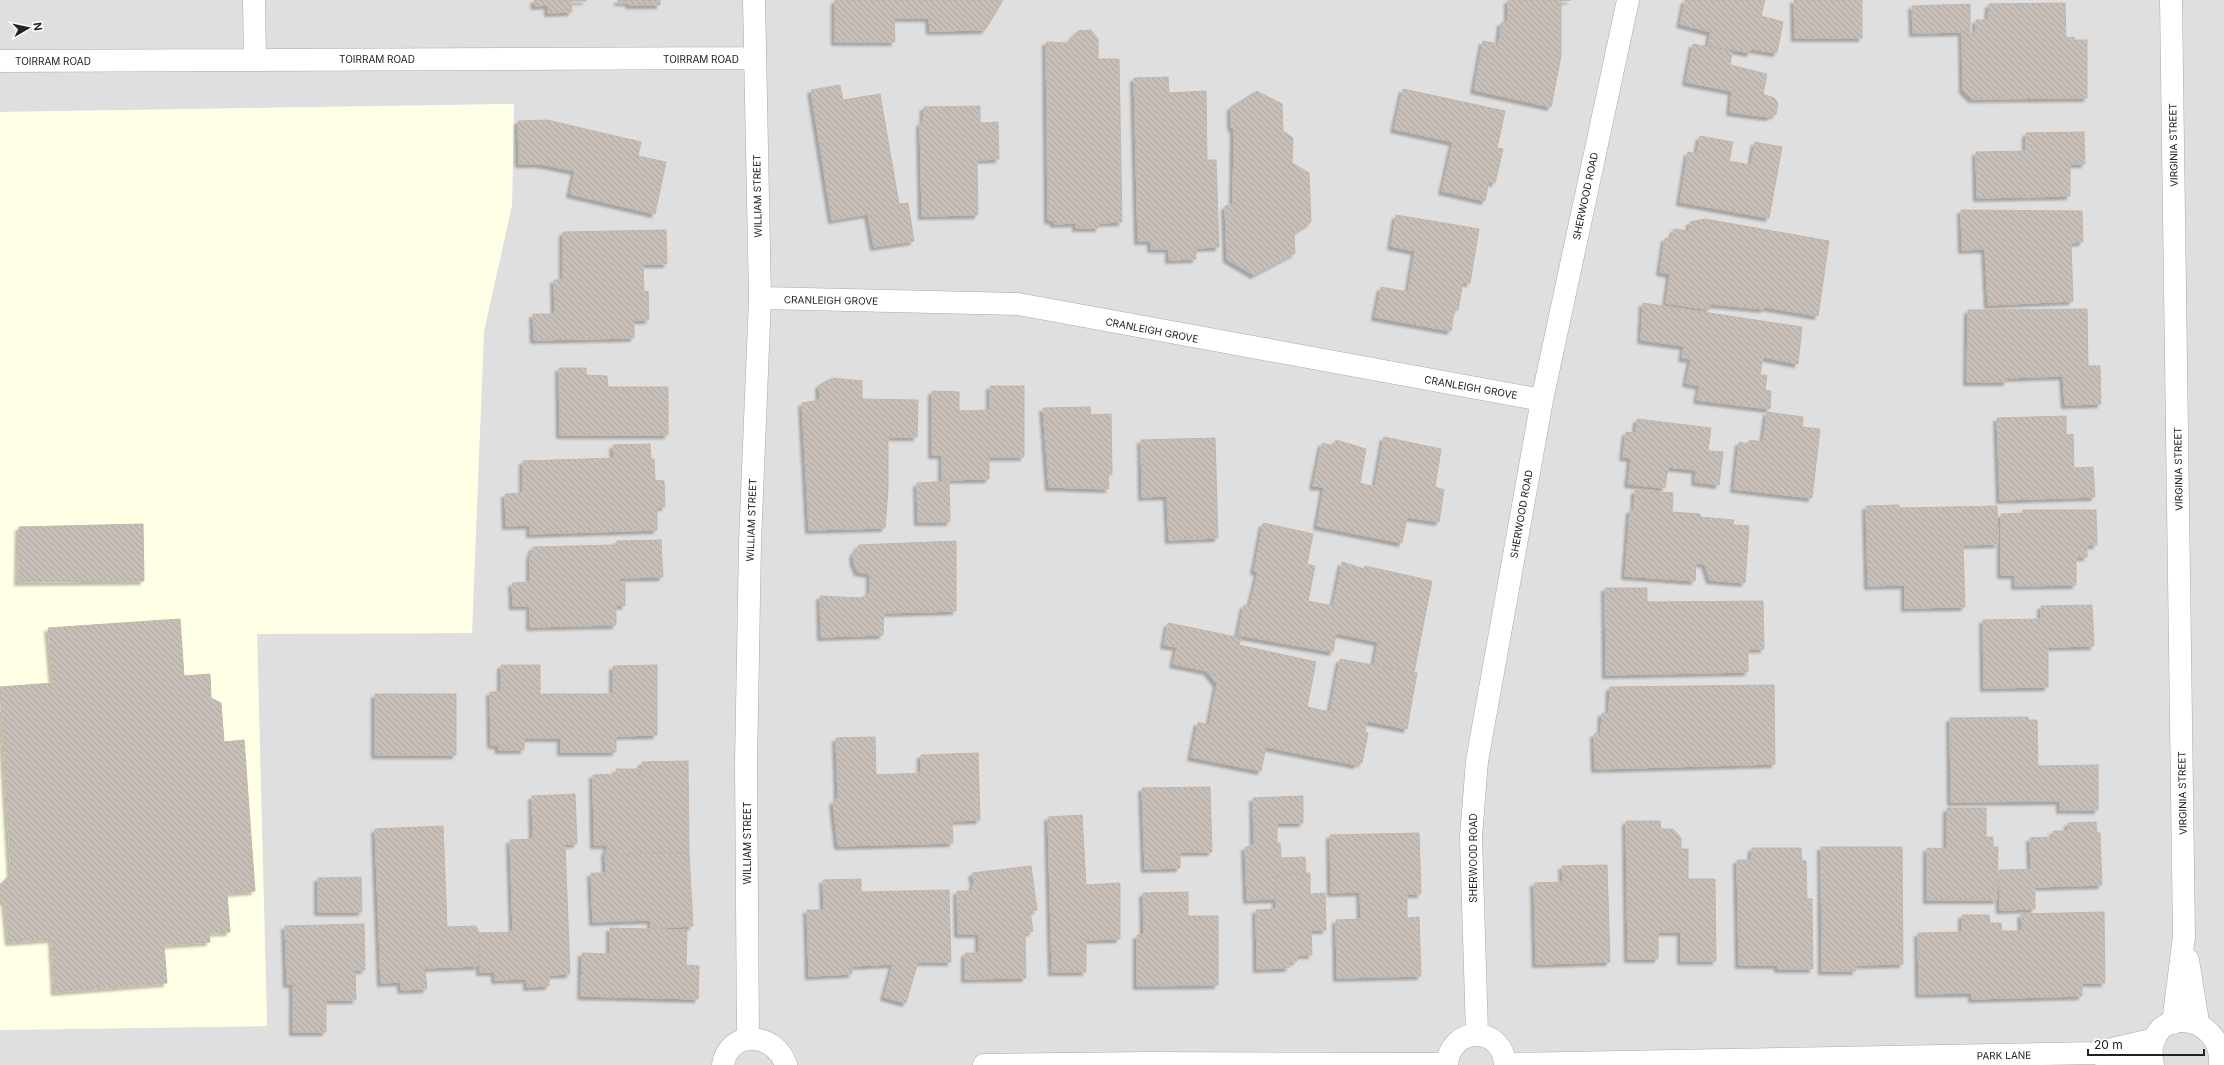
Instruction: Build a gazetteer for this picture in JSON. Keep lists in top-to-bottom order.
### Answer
{
  "streets": {
    "street": [
      "TOIRRAM ROAD",
      "VIRGINIA STREET",
      "WILLIAM STREET",
      "SHERWOOD ROAD",
      "CRANLEIGH GROVE",
      "PARK LANE"
    ]
  },
  "crossings": [
    ["TOIRRAM ROAD", "WILLIAM STREET"],
    ["WILLIAM STREET", "CRANLEIGH GROVE"],
    ["SHERWOOD ROAD", "CRANLEIGH GROVE"]
  ],
  "scale_bar": "20 m",
  "north": "right"
}
